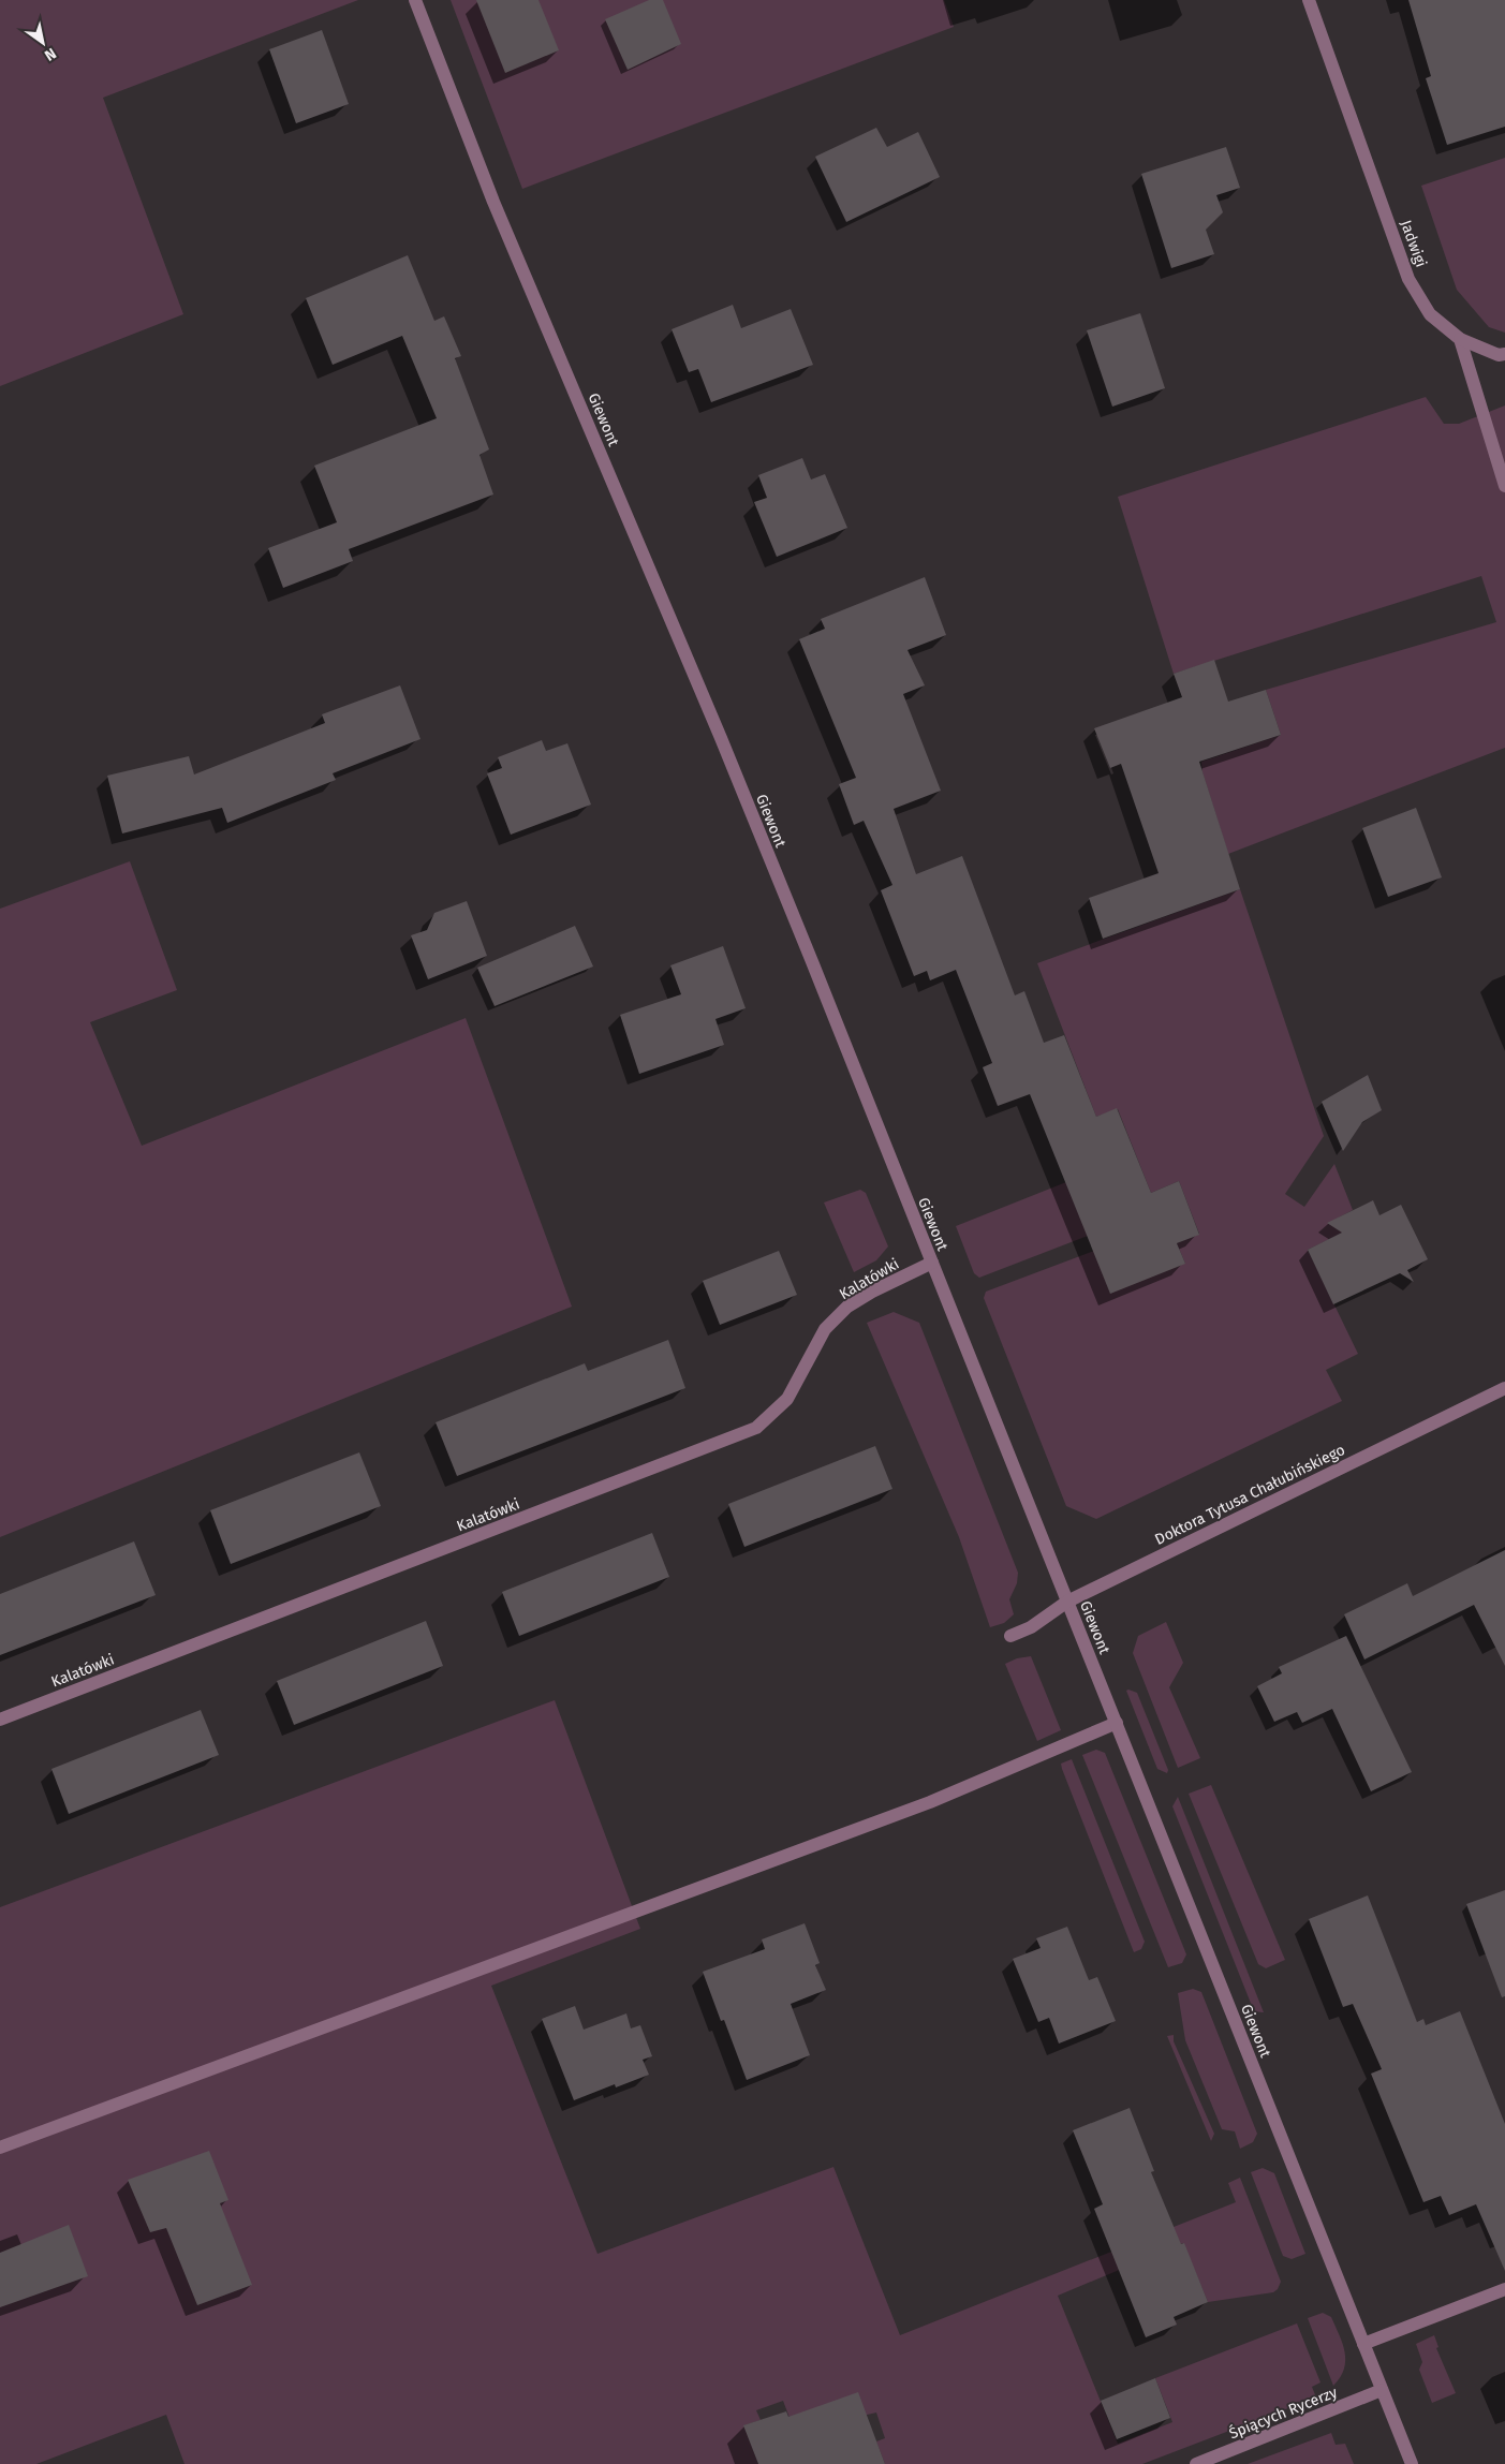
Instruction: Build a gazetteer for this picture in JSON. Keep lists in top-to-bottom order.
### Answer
{
  "streets": {
    "street": [
      "Jadwigi",
      "Giewont",
      "Kalatówki",
      "Doktora Tytusa Chałubińskiego",
      "Śpiących Rycerzy"
    ]
  },
  "crossings": [
    ["Giewont", "Kalatówki"],
    ["Giewont", "Doktora Tytusa Chałubińskiego"],
    ["Giewont", "Śpiących Rycerzy"]
  ],
  "north": "bottom right"
}
